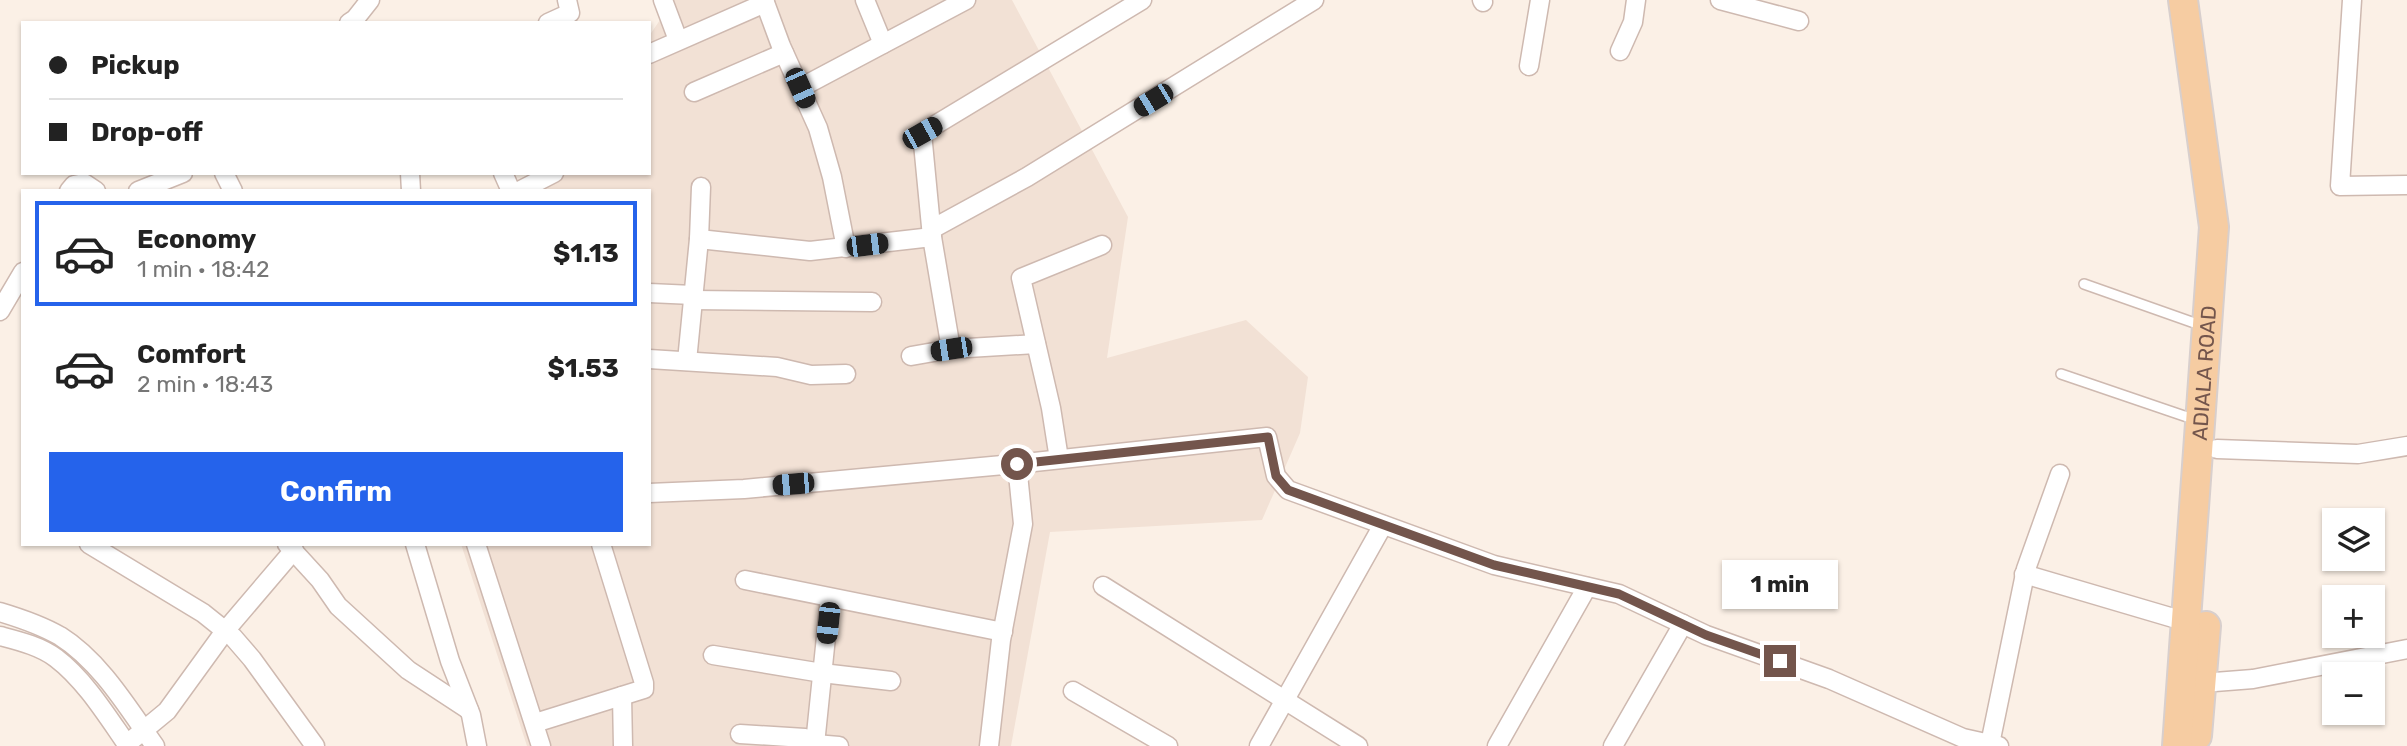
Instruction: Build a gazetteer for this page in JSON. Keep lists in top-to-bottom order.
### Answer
{
  "streets": {
    "main road": ["ADIALA ROAD"]
  },
  "page": {
    "banner": ["Pickup", "Drop-off"],
    "list": [
      {
        "name": "Economy",
        "note": "1 min · 18:42",
        "value": "$1.13"
      },
      {
        "name": "Comfort",
        "note": "2 min · 18:43",
        "value": "$1.53"
      }
    ],
    "buttons": "Confirm",
    "map_buttons": ["+", "−"],
    "bubble": "1 min"
  }
}
